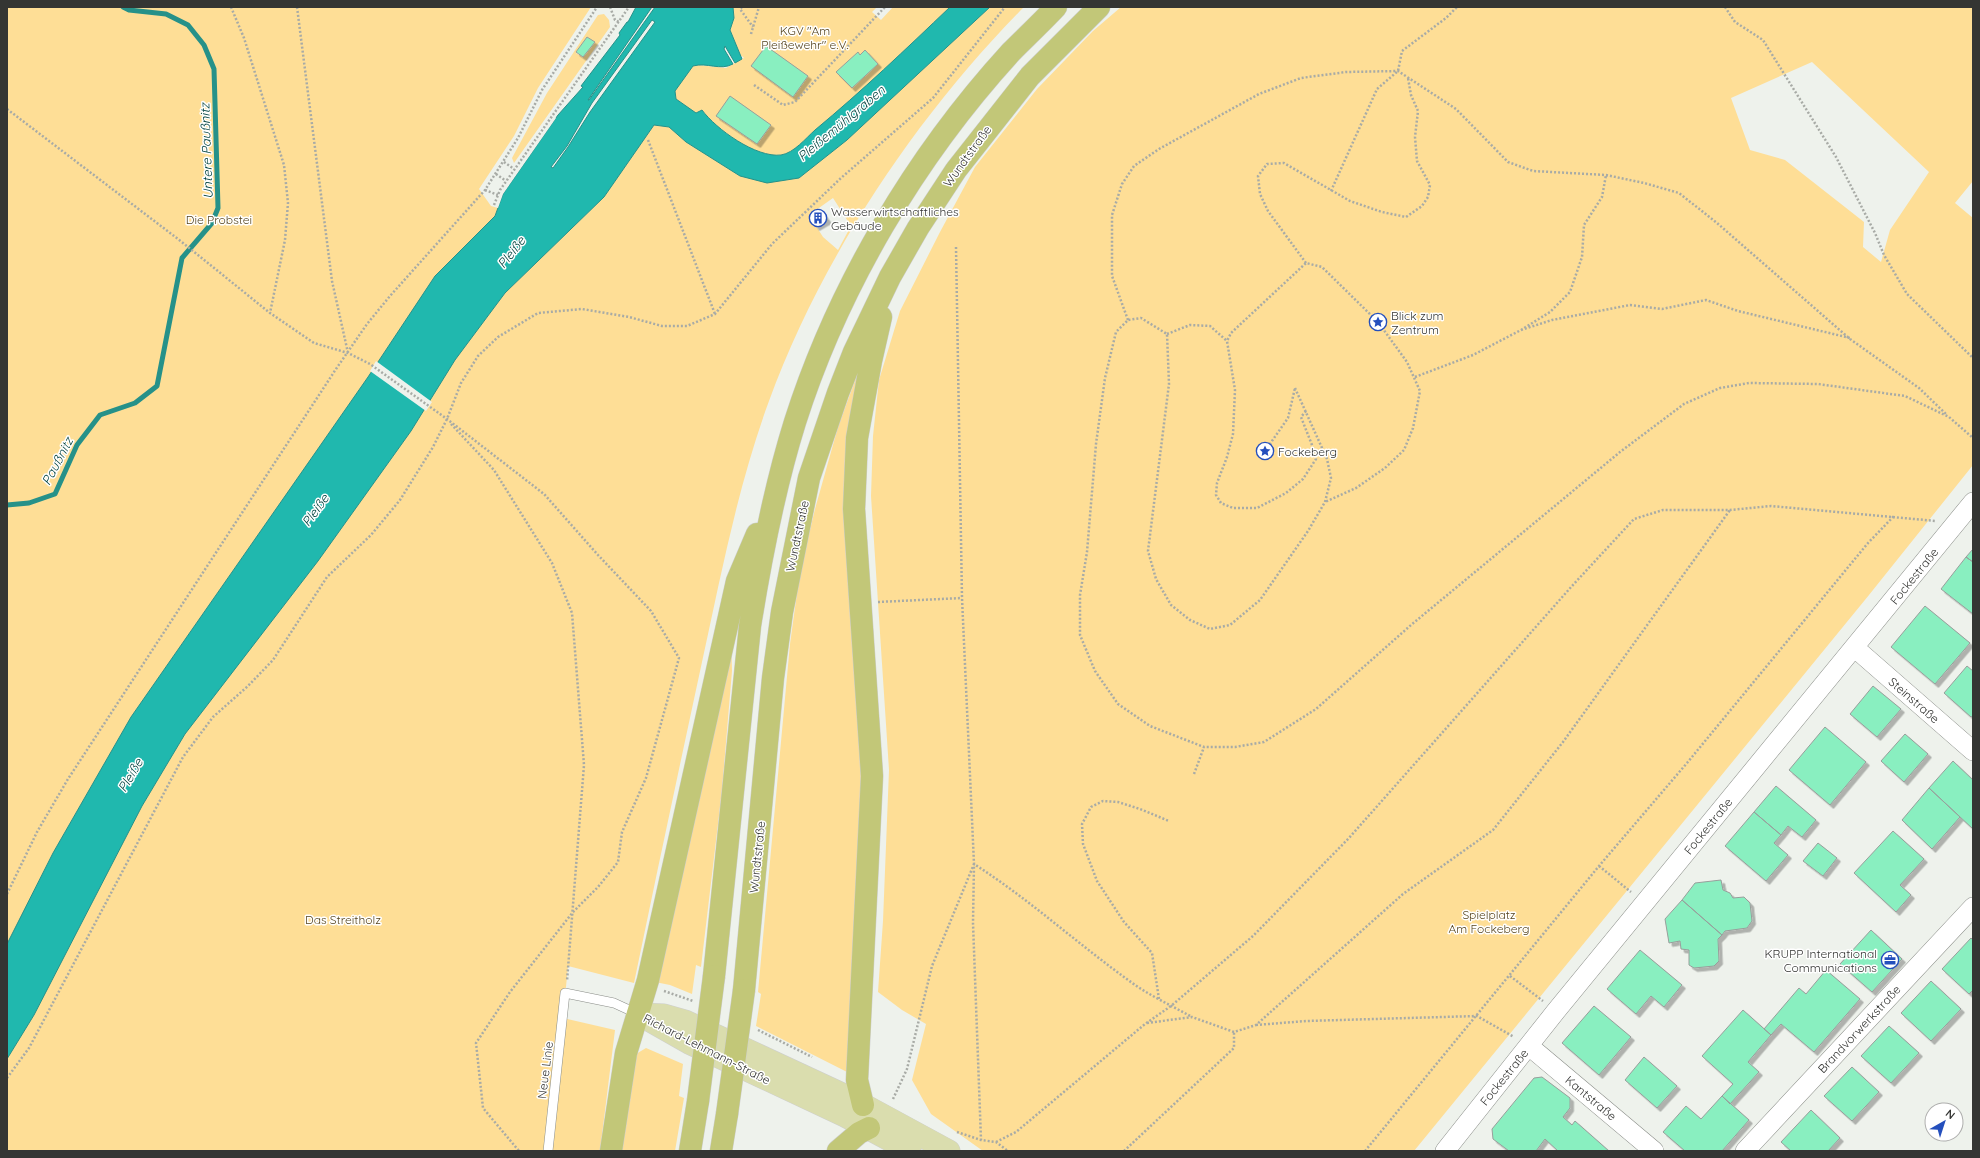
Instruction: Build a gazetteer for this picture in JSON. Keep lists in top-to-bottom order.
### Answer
{
  "streets": {
    "highway": ["Wundtstraße"],
    "main road": ["Richard-Lehmann-Straße"],
    "street": [
      "Fockestraße",
      "Steinstraße",
      "Brandvorwerkstraße",
      "Kantstraße"
    ],
    "lane": ["Neue Linie"]
  },
  "crossings": [
    ["Fockestraße", "Steinstraße"],
    ["Fockestraße", "Kantstraße"]
  ],
  "water": [
    "Pleißemühlgraben",
    "Untere Paußnitz",
    "Pleiße",
    "Paußnitz"
  ],
  "parks": [
    "KGV \"Am Pleißewehr\" e.V.",
    "Die Probstei",
    "Spielplatz Am Fockeberg",
    "Das Streitholz"
  ],
  "places": {
    "building": ["Wasserwirtschaftliches Gebäude"],
    "place": ["Blick zum Zentrum", "Fockeberg"],
    "office": ["KRUPP International Communications"]
  },
  "north": "top right"
}
